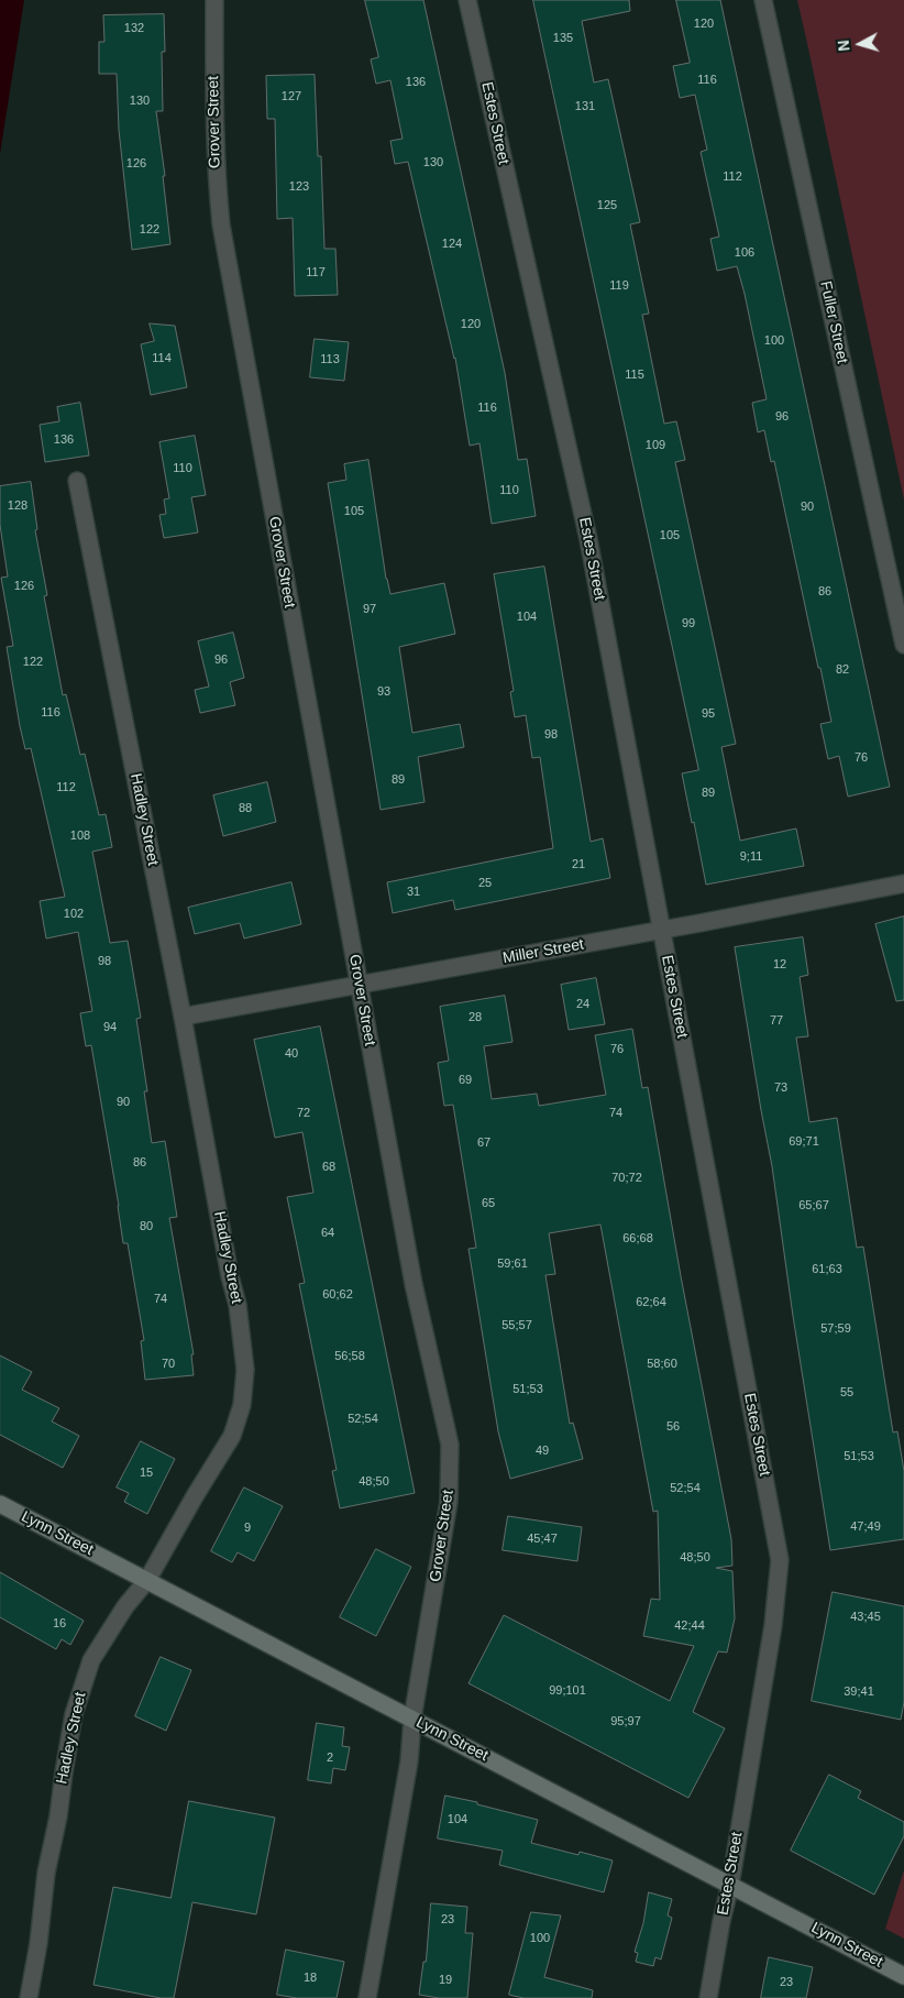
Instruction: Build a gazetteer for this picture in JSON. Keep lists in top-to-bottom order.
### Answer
{
  "streets": {
    "main road": ["Lynn Street"],
    "street": [
      "Grover Street",
      "Estes Street",
      "Fuller Street",
      "Hadley Street",
      "Miller Street"
    ]
  },
  "crossings": [
    ["Grover Street", "Miller Street"],
    ["Grover Street", "Lynn Street"],
    ["Estes Street", "Miller Street"],
    ["Estes Street", "Lynn Street"],
    ["Hadley Street", "Miller Street"],
    ["Hadley Street", "Lynn Street"]
  ],
  "house_numbers": [
    "120",
    "132",
    "135",
    "116",
    "136",
    "127",
    "130",
    "131",
    "130",
    "126",
    "112",
    "123",
    "125",
    "122",
    "124",
    "106",
    "117",
    "119",
    "120",
    "100",
    "114",
    "113",
    "115",
    "116",
    "96",
    "136",
    "109",
    "110",
    "110",
    "128",
    "90",
    "105",
    "105",
    "126",
    "86",
    "97",
    "104",
    "99",
    "96",
    "122",
    "82",
    "93",
    "116",
    "95",
    "98",
    "76",
    "89",
    "112",
    "89",
    "88",
    "108",
    "9;11",
    "21",
    "25",
    "31",
    "102",
    "98",
    "12",
    "24",
    "28",
    "77",
    "94",
    "76",
    "40",
    "69",
    "73",
    "90",
    "72",
    "74",
    "69;71",
    "67",
    "86",
    "68",
    "70;72",
    "65",
    "65;67",
    "80",
    "64",
    "66;68",
    "59;61",
    "61;63",
    "60;62",
    "74",
    "62;64",
    "55;57",
    "57;59",
    "56;58",
    "70",
    "58;60",
    "51;53",
    "55",
    "52;54",
    "56",
    "49",
    "51;53",
    "15",
    "48;50",
    "52;54",
    "47;49",
    "9",
    "45;47",
    "48;50",
    "43;45",
    "16",
    "42;44",
    "99;101",
    "39;41",
    "95;97",
    "2",
    "104",
    "23",
    "100",
    "18",
    "19",
    "23"
  ],
  "north": "left"
}
